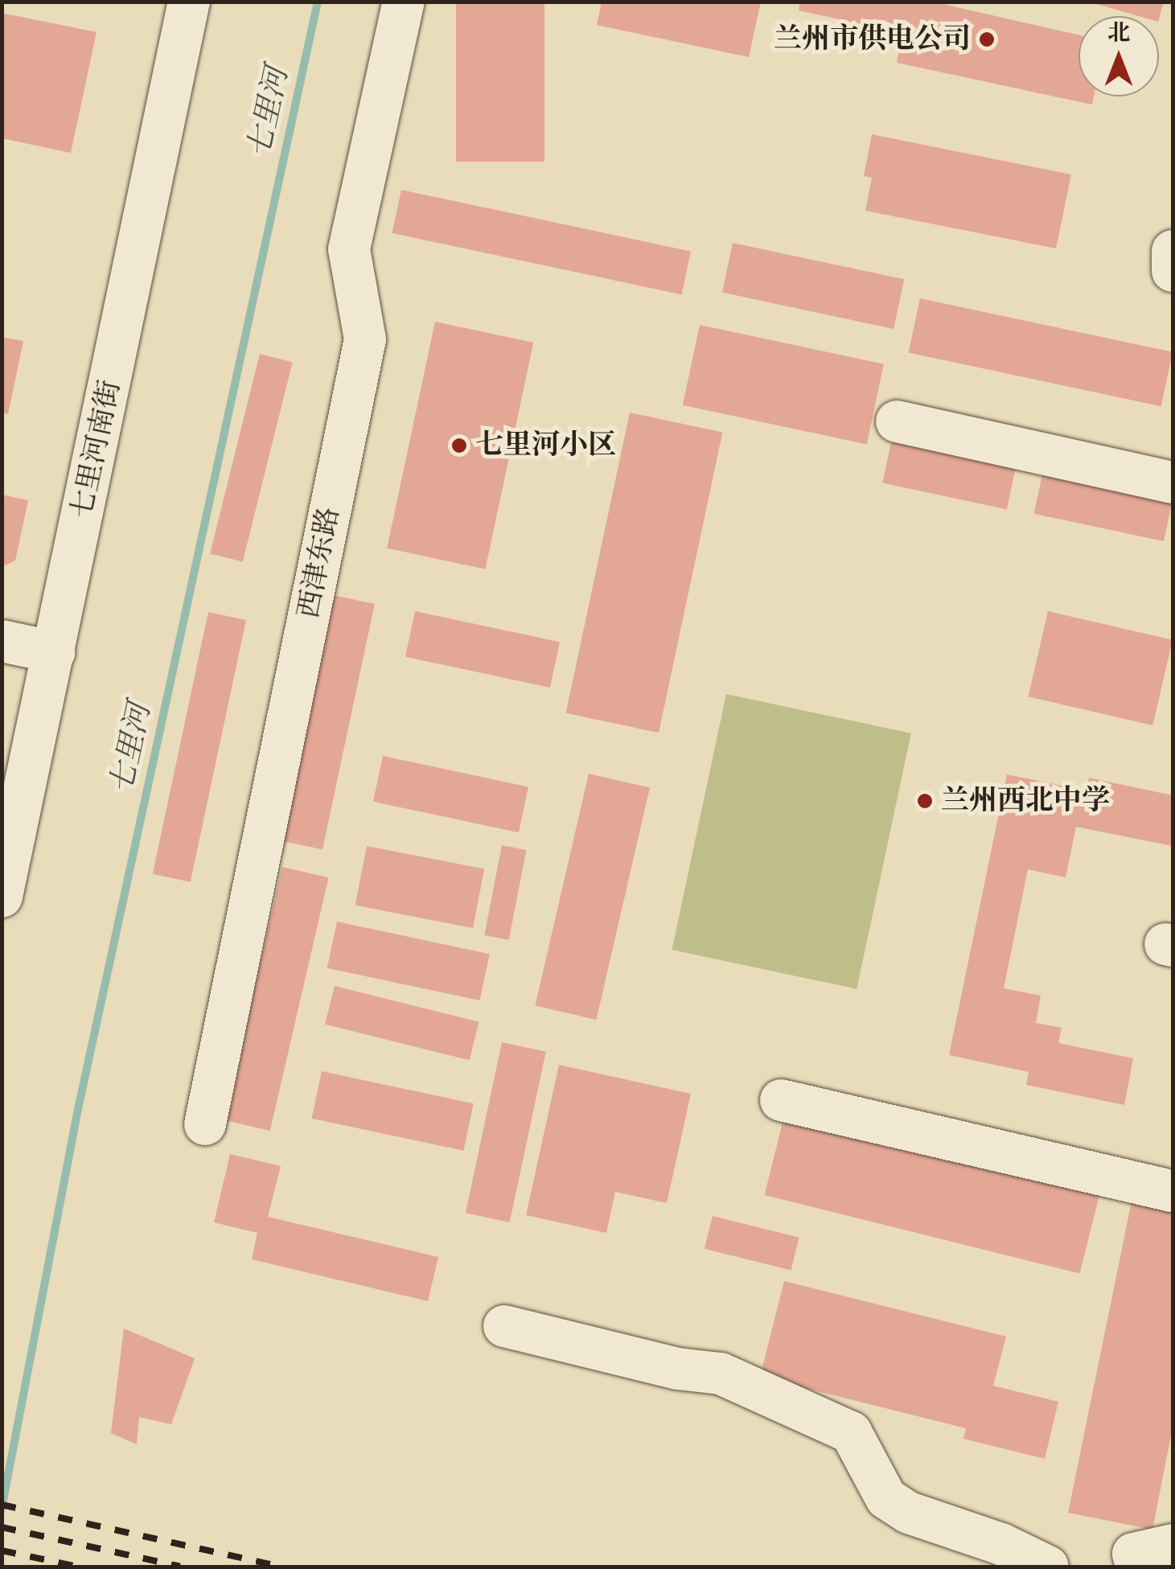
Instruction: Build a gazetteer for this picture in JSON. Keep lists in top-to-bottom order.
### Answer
{
  "streets": {
    "street": ["七里河南街", "西津东路"]
  },
  "water": ["七里河"],
  "places": ["兰州市供电公司", "七里河小区", "兰州西北中学"],
  "north": "top"
}
